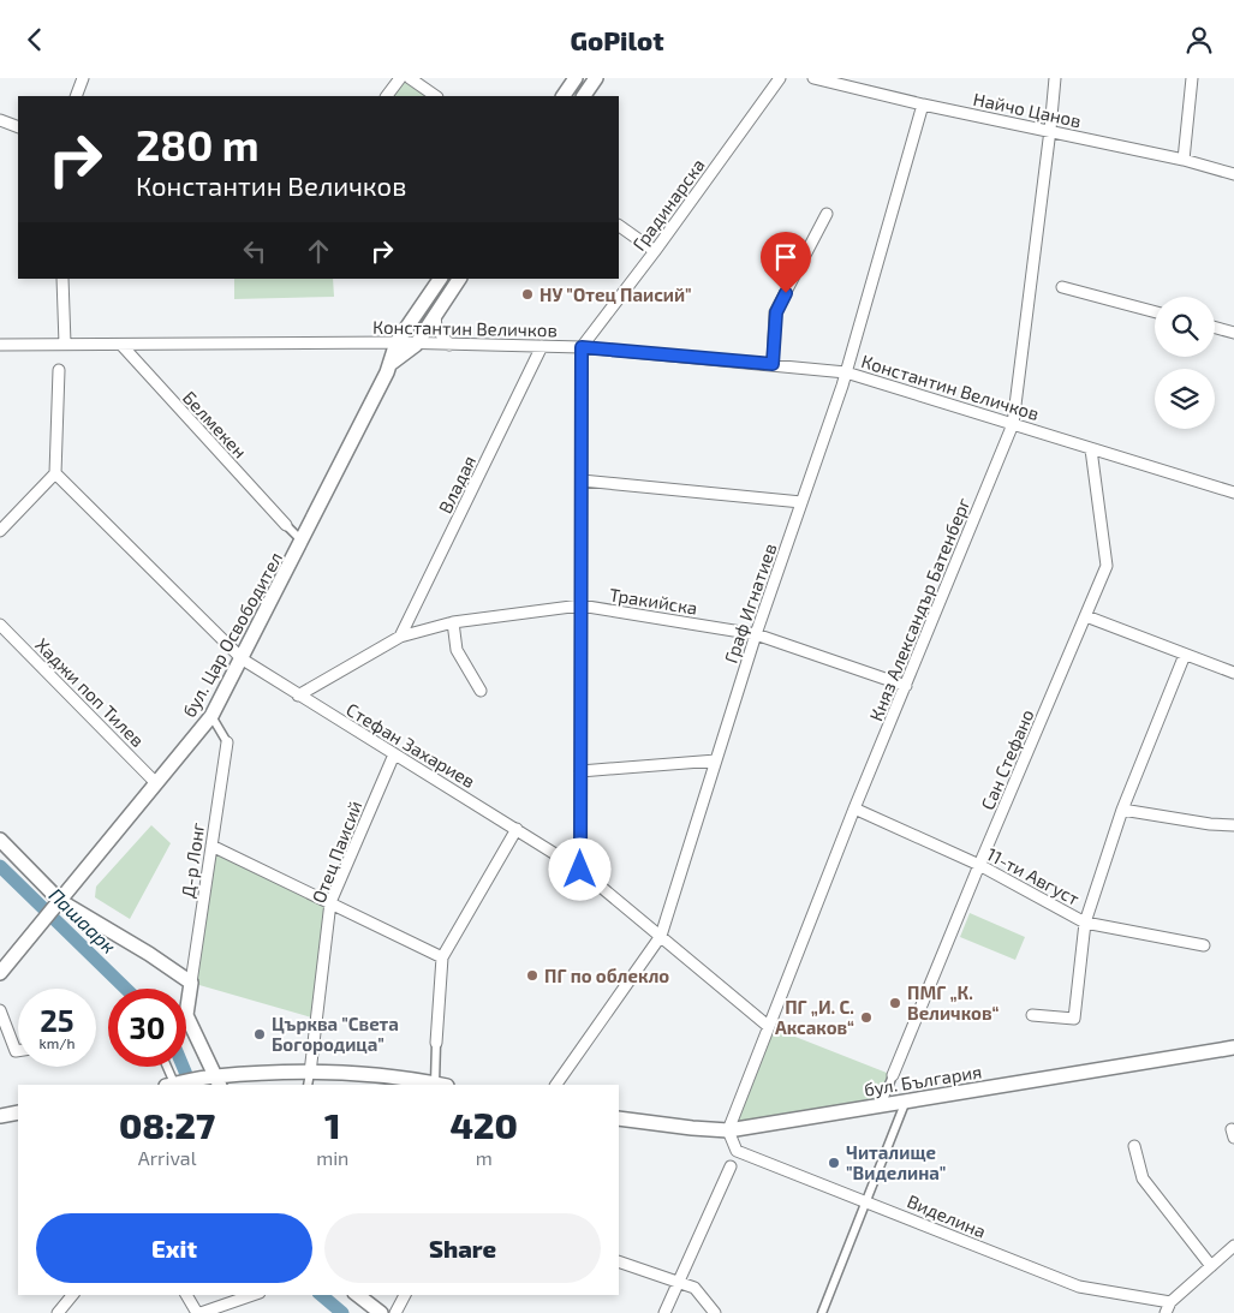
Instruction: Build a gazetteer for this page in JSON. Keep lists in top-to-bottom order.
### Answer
{
  "streets": {
    "street": [
      "Найчо Цанов",
      "Градинарска",
      "Константин Величков",
      "Белмекен",
      "Владая",
      "Тракийска",
      "Граф Игнатиев",
      "Княз Александър Батенберг",
      "бул. Цар Освободител",
      "Хаджи поп Тилев",
      "Стефан Захариев",
      "Сан Стефано",
      "Отец Паисий",
      "Д-р Лонг",
      "11-ти Август",
      "бул. България",
      "Виделина"
    ]
  },
  "crossings": [
    ["Найчо Цанов", "Граф Игнатиев"],
    ["Найчо Цанов", "Княз Александър Батенберг"],
    ["Градинарска", "Константин Величков"],
    ["Константин Величков", "Белмекен"],
    ["Константин Величков", "Владая"],
    ["Константин Величков", "Граф Игнатиев"],
    ["Константин Величков", "Княз Александър Батенберг"],
    ["Константин Величков", "бул. Цар Освободител"],
    ["Константин Величков", "Сан Стефано"],
    ["Владая", "Тракийска"],
    ["Тракийска", "Граф Игнатиев"],
    ["Тракийска", "Княз Александър Батенберг"],
    ["Тракийска", "Стефан Захариев"],
    ["Граф Игнатиев", "Стефан Захариев"],
    ["Княз Александър Батенберг", "Стефан Захариев"],
    ["Княз Александър Батенберг", "11-ти Август"],
    ["Княз Александър Батенберг", "бул. България"],
    ["бул. Цар Освободител", "Хаджи поп Тилев"],
    ["бул. Цар Освободител", "Стефан Захариев"],
    ["Стефан Захариев", "Отец Паисий"],
    ["Сан Стефано", "11-ти Август"]
  ],
  "water": ["Пашаарк"],
  "places": [
    "НУ \"Отец Паисий\"",
    "ПГ по облекло",
    "ПМГ „К. Величков“",
    "ПГ „И. С. Аксаков“",
    "Църква \"Света Богородица\"",
    "Читалище \"Виделина\""
  ],
  "page": {
    "header": "GoPilot",
    "turn": ["280 m", "Константин Величков"],
    "speed": "25 km/h",
    "limit": "30",
    "eta": [
      "08:27",
      "Arrival",
      "1",
      "min",
      "420",
      "m"
    ],
    "buttons": ["Exit", "Share"]
  }
}
